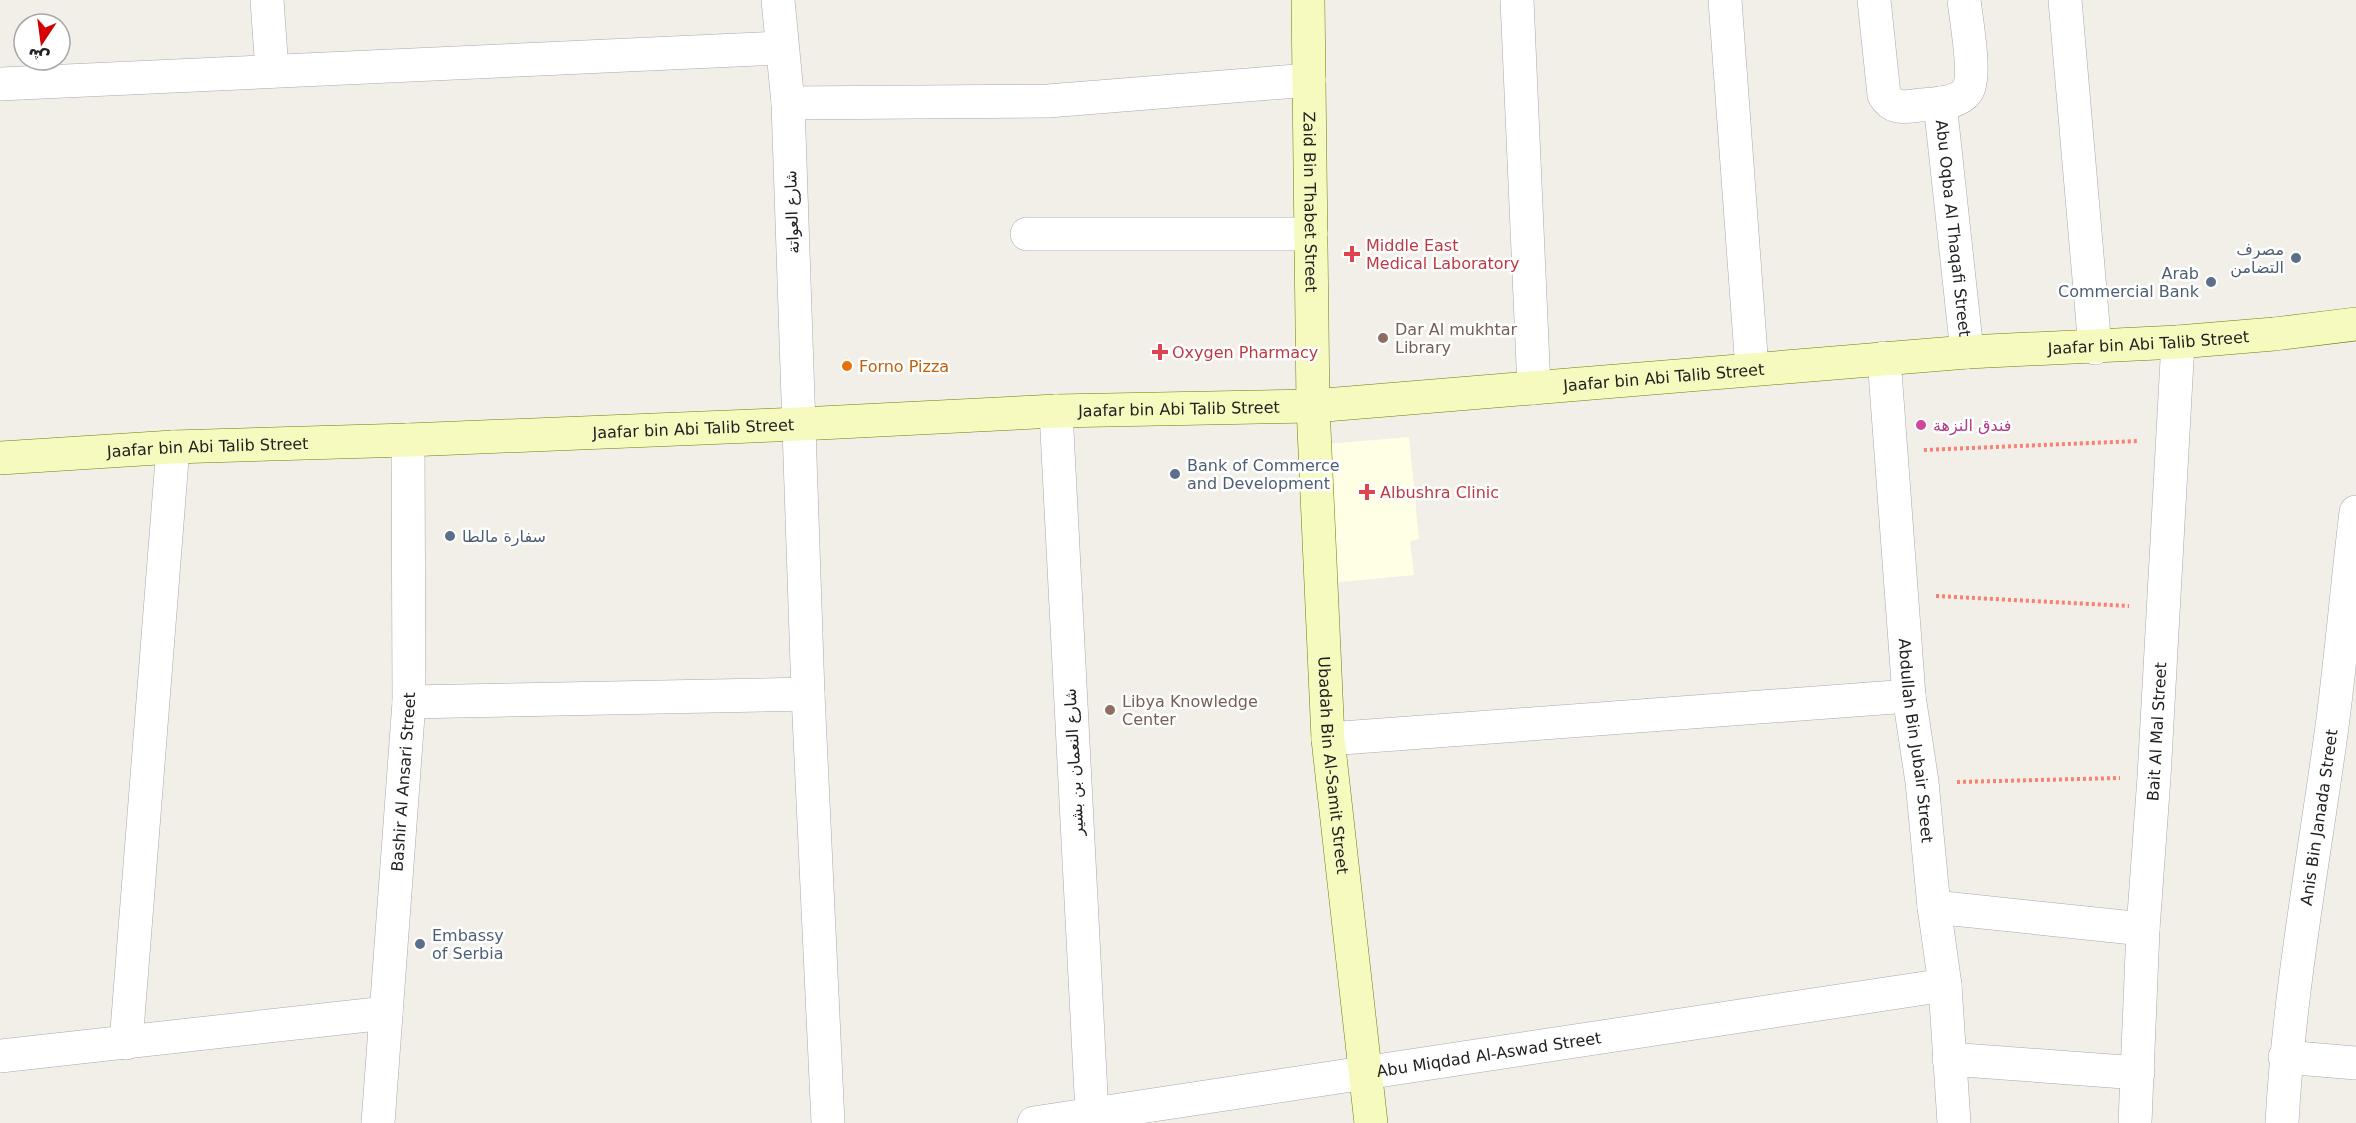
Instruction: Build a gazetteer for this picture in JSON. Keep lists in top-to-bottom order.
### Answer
{
  "streets": {
    "street": [
      "Zaid Bin Thabet Street",
      "شارع العواتة",
      "Abu Oqba Al Thaqafi Street",
      "Jaafar bin Abi Talib Street",
      "Bait Al Mal Street",
      "Abdullah Bin Jubair Street",
      "شارع النعمان بن بشير",
      "Ubadah Bin Al-Samit Street",
      "Bashir Al Ansari Street",
      "Anis Bin Janada Street",
      "Abu Miqdad Al-Aswad Street"
    ]
  },
  "crossings": [
    ["Zaid Bin Thabet Street", "Jaafar bin Abi Talib Street"],
    ["Zaid Bin Thabet Street", "Ubadah Bin Al-Samit Street"],
    ["شارع العواتة", "Jaafar bin Abi Talib Street"],
    ["Abu Oqba Al Thaqafi Street", "Jaafar bin Abi Talib Street"],
    ["Jaafar bin Abi Talib Street", "Bait Al Mal Street"],
    ["Jaafar bin Abi Talib Street", "Abdullah Bin Jubair Street"],
    ["Jaafar bin Abi Talib Street", "شارع النعمان بن بشير"],
    ["Jaafar bin Abi Talib Street", "Ubadah Bin Al-Samit Street"],
    ["Jaafar bin Abi Talib Street", "Bashir Al Ansari Street"],
    ["Abdullah Bin Jubair Street", "Abu Miqdad Al-Aswad Street"],
    ["شارع النعمان بن بشير", "Abu Miqdad Al-Aswad Street"],
    ["Ubadah Bin Al-Samit Street", "Abu Miqdad Al-Aswad Street"]
  ],
  "places": {
    "health": ["Middle East Medical Laboratory", "Oxygen Pharmacy", "Albushra Clinic"],
    "other": [
      "مصرف التضامن",
      "Arab Commercial Bank",
      "Dar Al mukhtar Library",
      "Forno Pizza",
      "فندق النزهة",
      "Bank of Commerce and Development",
      "سفارة مالطا",
      "Libya Knowledge Center",
      "Embassy of Serbia"
    ]
  },
  "north": "bottom"
}
